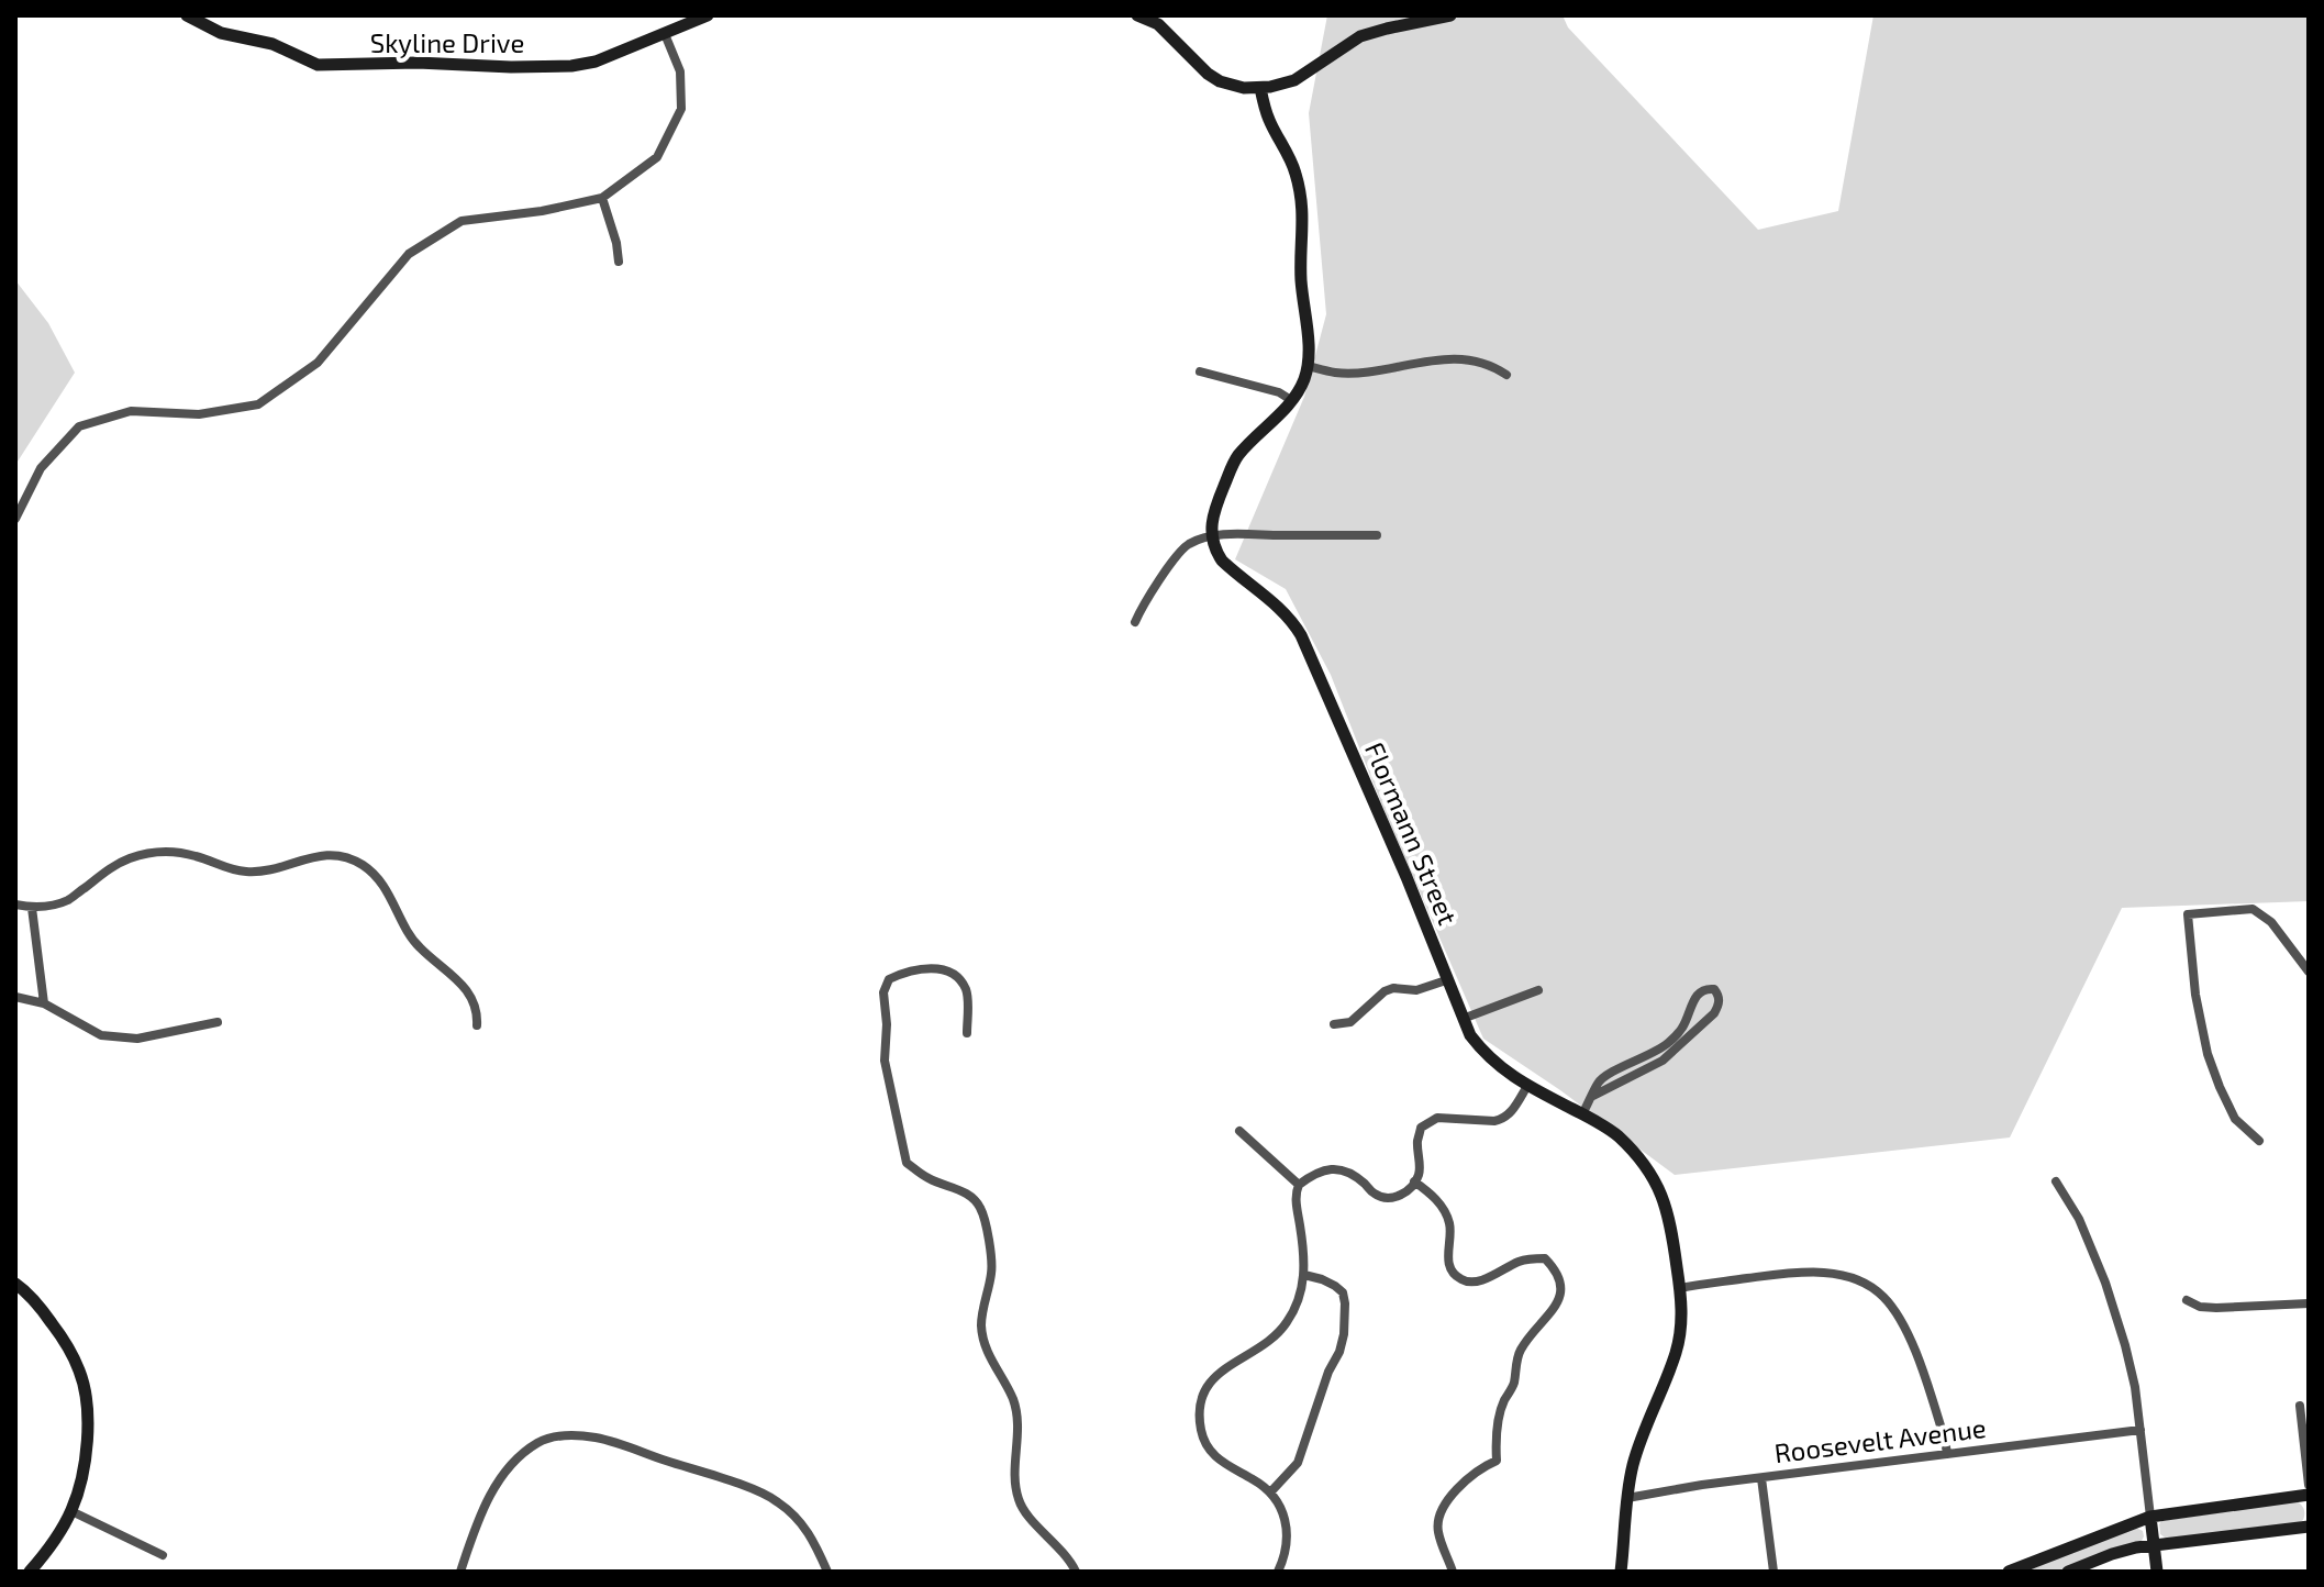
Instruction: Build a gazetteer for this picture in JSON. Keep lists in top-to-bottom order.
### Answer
{
  "streets": {
    "street": ["Skyline Drive", "Flormann Street", "Roosevelt Avenue"]
  },
  "crossings": [
    ["Flormann Street", "Roosevelt Avenue"]
  ]
}
